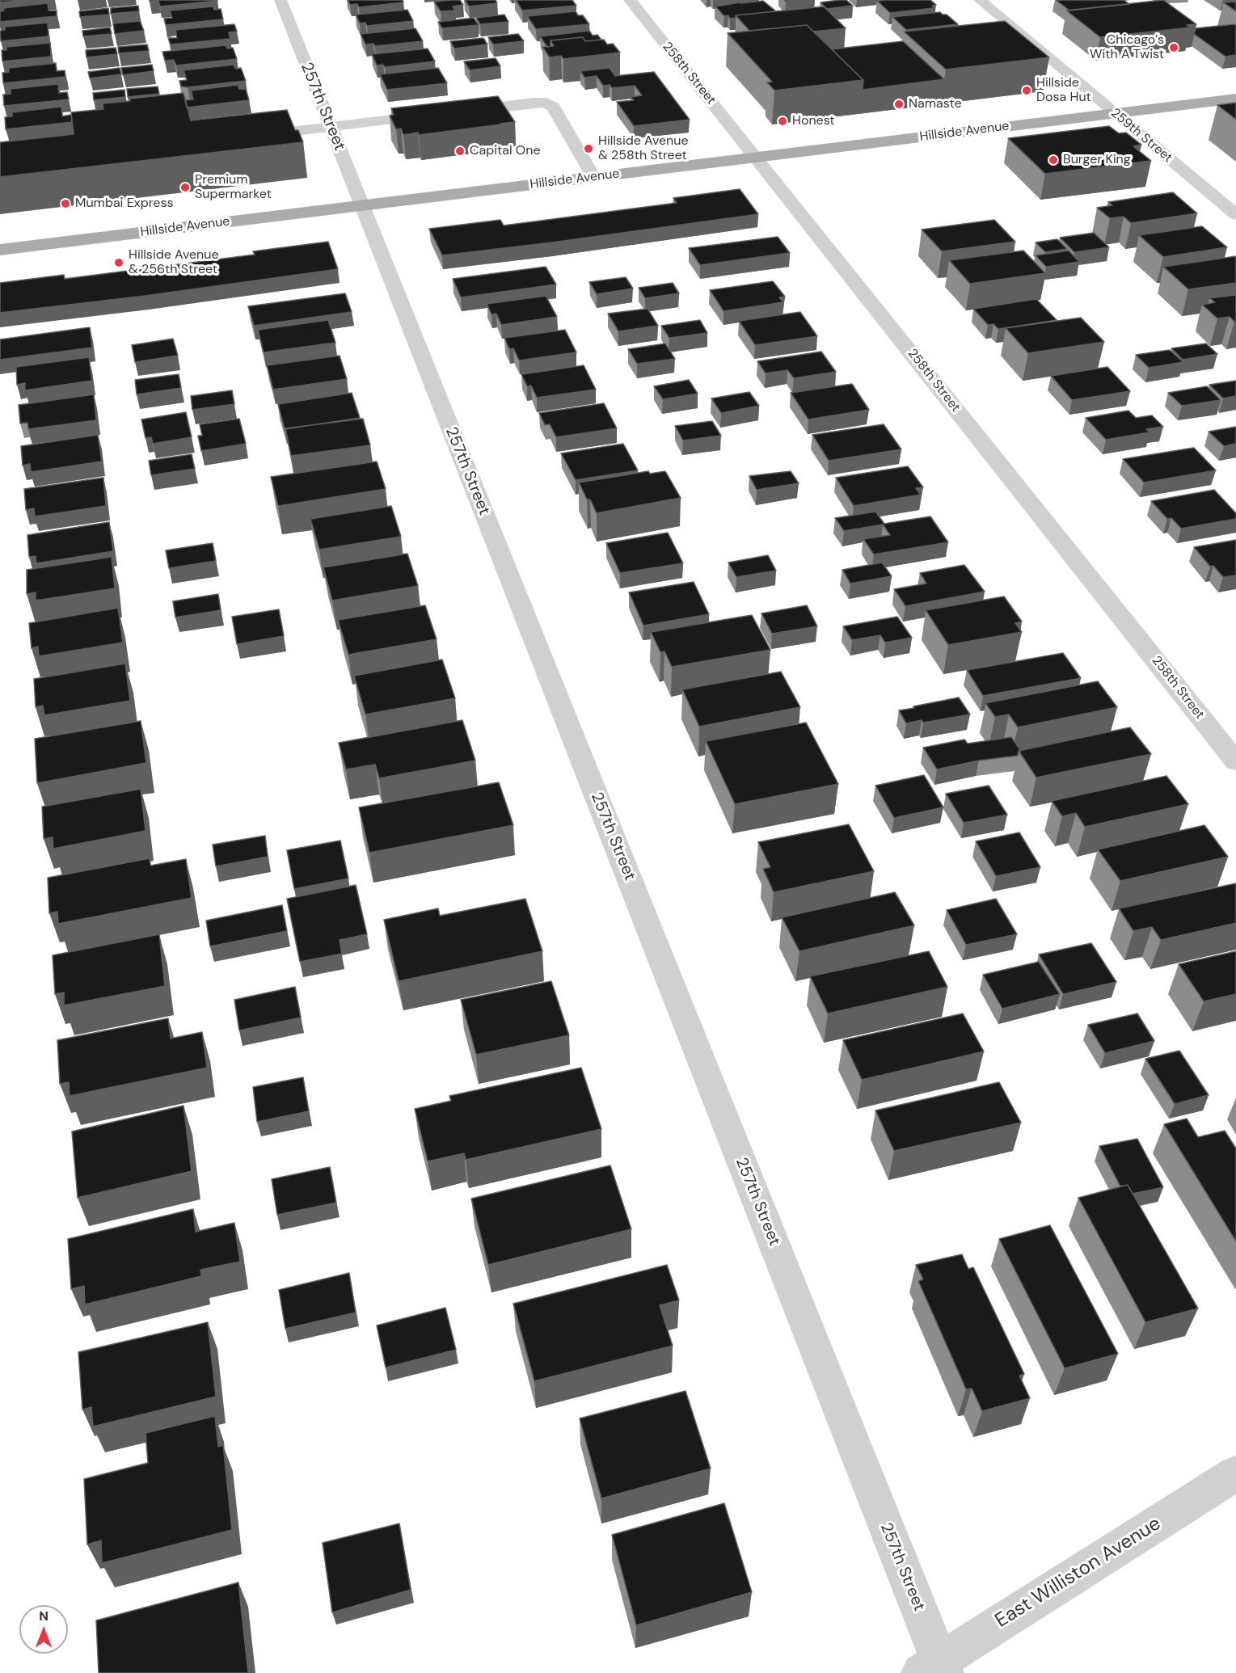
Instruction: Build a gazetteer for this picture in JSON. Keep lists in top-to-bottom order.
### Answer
{
  "streets": {
    "main road": ["Hillside Avenue"],
    "street": [
      "258th Street",
      "257th Street",
      "259th Street",
      "East Williston Avenue"
    ]
  },
  "crossings": [
    ["258th Street", "Hillside Avenue"],
    ["257th Street", "Hillside Avenue"],
    ["257th Street", "East Williston Avenue"],
    ["Hillside Avenue", "259th Street"]
  ],
  "places": [
    "Chicago’s With A Twist",
    "Hillside Dosa Hut",
    "Namaste",
    "Honest",
    "Hillside Avenue & 258th Street",
    "Capital One",
    "Burger King",
    "Premium Supermarket",
    "Mumbai Express",
    "Hillside Avenue & 256th Street"
  ],
  "north": "top"
}
